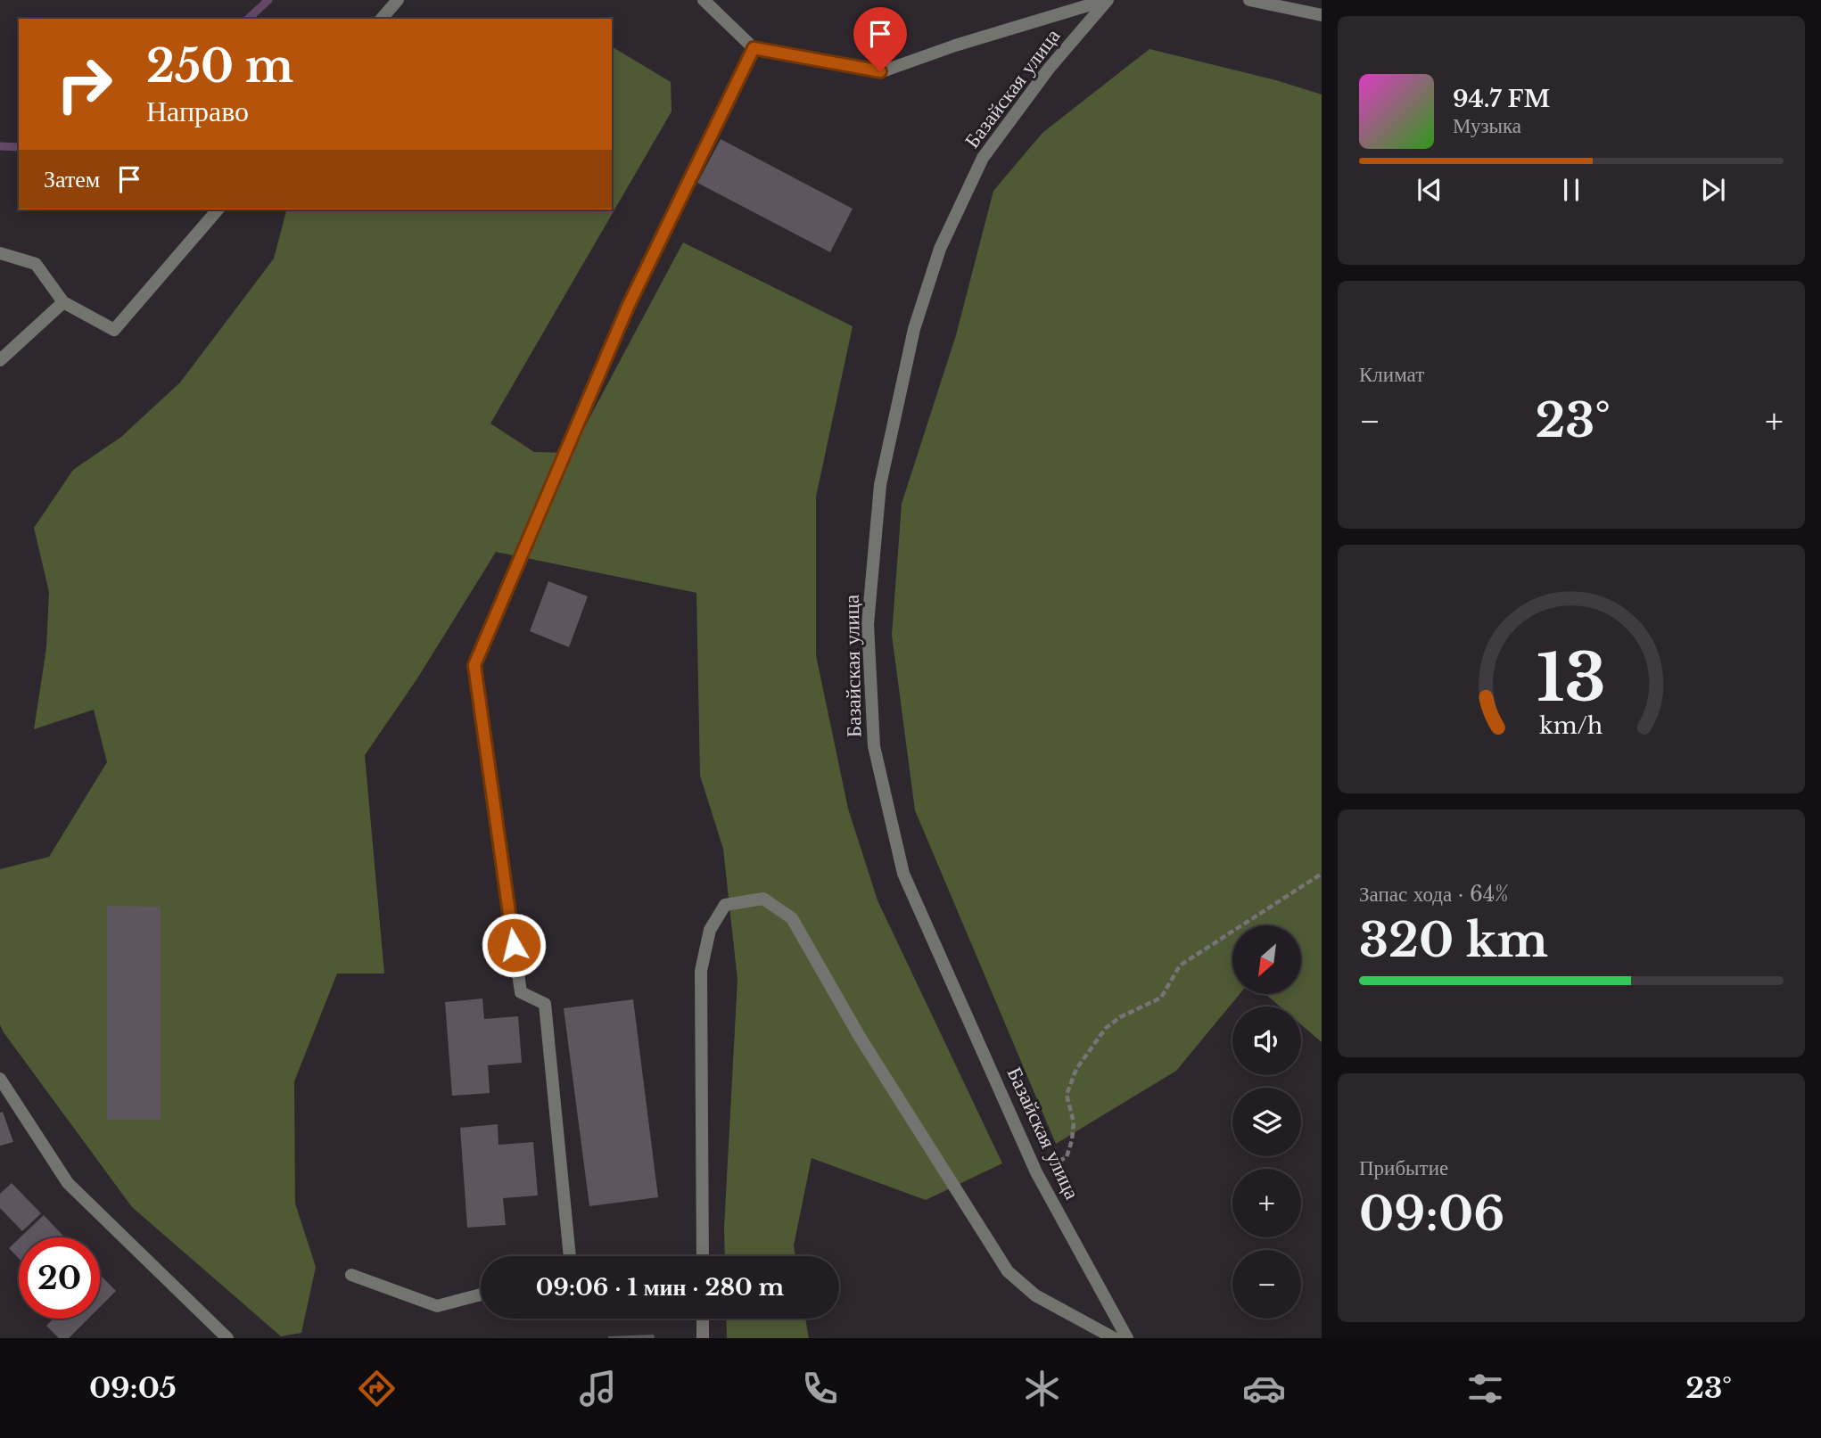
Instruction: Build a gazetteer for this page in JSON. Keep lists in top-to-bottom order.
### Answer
{
  "streets": {
    "street": ["Базайская улица"]
  },
  "north": "bottom left",
  "page": {
    "turn": ["250 m", "Направо"],
    "song": ["94.7 FM", "Музыка"],
    "then": "Затем",
    "tile": [
      "Климат",
      ["Запас хода · 64%", "320 km"],
      ["Прибытие", "09:06"]
    ],
    "heat": ["−", "23°", "+"],
    "map_buttons": ["+", "−"],
    "limit": "20",
    "trip": "09:06 · 1 мин · 280 m",
    "tabs": ["09:05", "23°"],
    "gauge": ["13", "km/h"]
  }
}
